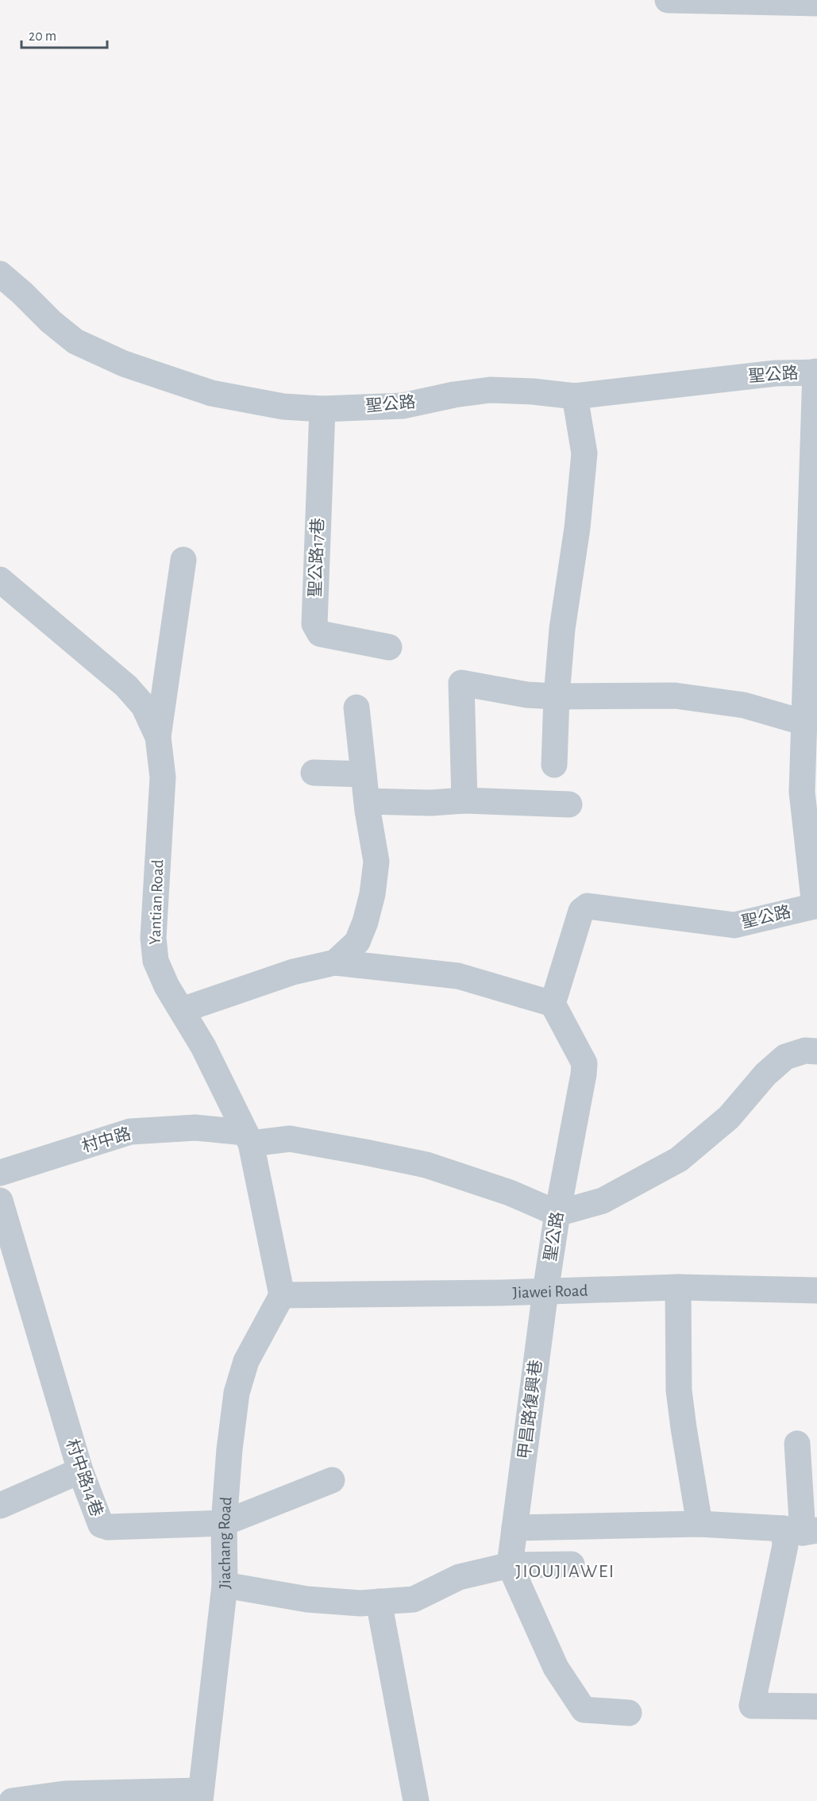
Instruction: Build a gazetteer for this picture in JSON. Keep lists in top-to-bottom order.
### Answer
{
  "streets": {
    "street": [
      "聖公路",
      "聖公路17巷",
      "Yantian Road",
      "村中路",
      "Jiawei Road",
      "甲昌路復興巷",
      "村中路14巷",
      "Jiachang Road"
    ]
  },
  "crossings": [
    ["聖公路", "聖公路17巷"],
    ["聖公路", "村中路"],
    ["聖公路", "Jiawei Road"],
    ["聖公路", "甲昌路復興巷"],
    ["Yantian Road", "村中路"],
    ["Yantian Road", "Jiawei Road"],
    ["Yantian Road", "Jiachang Road"],
    ["Jiawei Road", "甲昌路復興巷"],
    ["Jiawei Road", "Jiachang Road"],
    ["村中路14巷", "Jiachang Road"]
  ],
  "districts": ["JIOUJIAWEI"],
  "scale_bar": "20 m"
}
